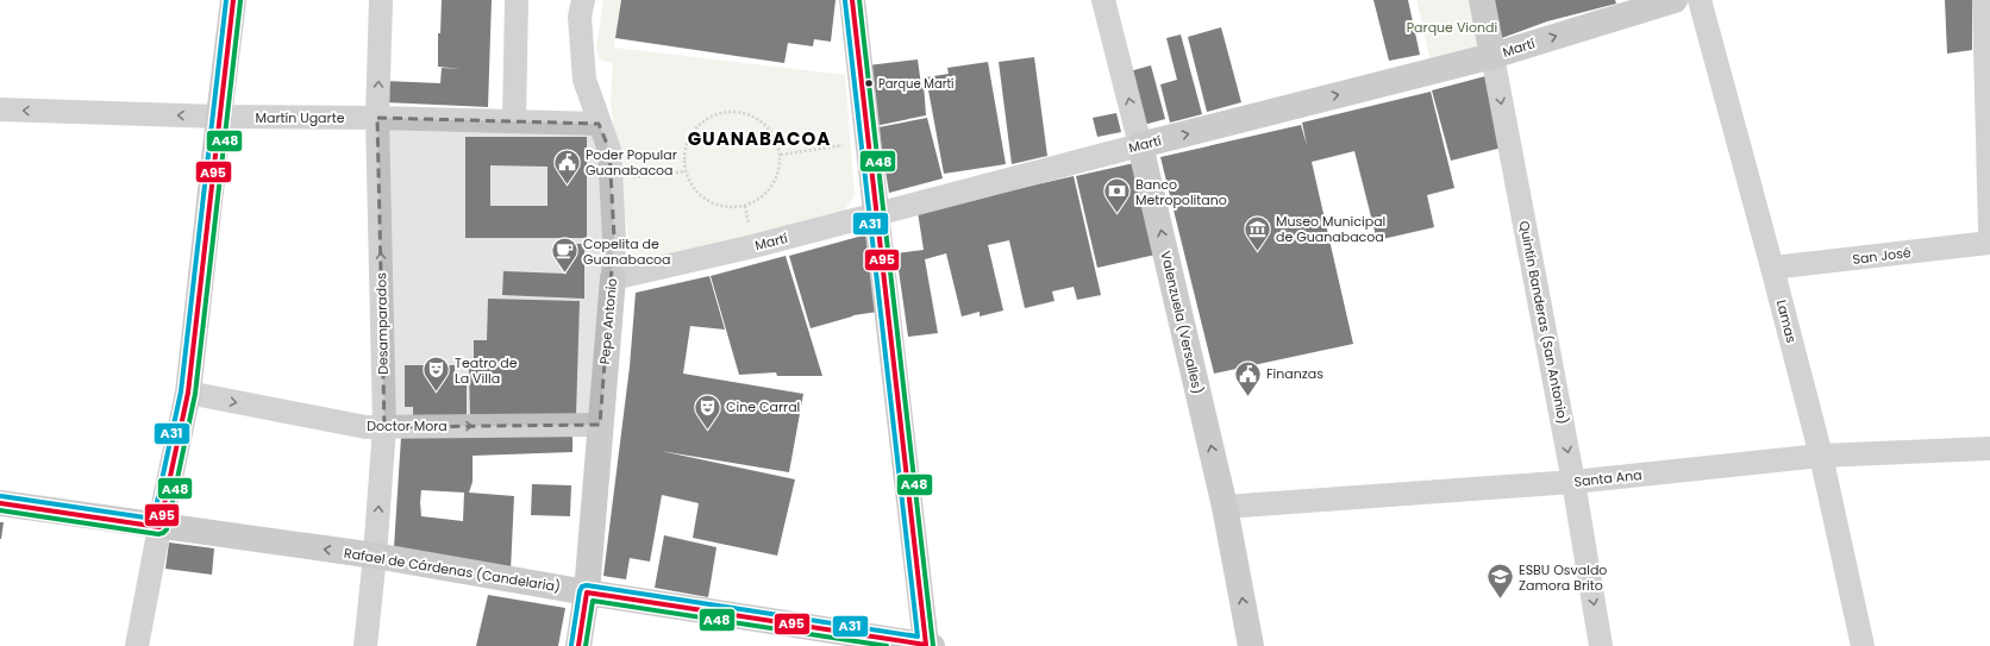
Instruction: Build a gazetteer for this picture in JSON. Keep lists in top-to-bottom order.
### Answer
{
  "streets": {
    "main road": [
      "Martí",
      "Pepe Antonio",
      "Valenzuela (Versalles)",
      "Quintín Banderas (San Antonio)",
      "Rafael de Cárdenas (Candelaria)"
    ],
    "street": [
      "Martín Ugarte",
      "San José",
      "Lamas",
      "Desamparados",
      "Doctor Mora",
      "Santa Ana"
    ]
  },
  "crossings": [
    ["Martí", "Pepe Antonio"],
    ["Martí", "Valenzuela (Versalles)"],
    ["Martí", "Quintín Banderas (San Antonio)"],
    ["Martín Ugarte", "Pepe Antonio"],
    ["Martín Ugarte", "Desamparados"],
    ["San José", "Lamas"],
    ["Pepe Antonio", "Doctor Mora"],
    ["Pepe Antonio", "Rafael de Cárdenas (Candelaria)"],
    ["Lamas", "Santa Ana"],
    ["Valenzuela (Versalles)", "Santa Ana"],
    ["Quintín Banderas (San Antonio)", "Santa Ana"],
    ["Desamparados", "Doctor Mora"],
    ["Desamparados", "Rafael de Cárdenas (Candelaria)"]
  ],
  "one_way": [
    "Martí",
    "Martín Ugarte",
    "Valenzuela (Versalles)",
    "Quintín Banderas (San Antonio)",
    "Desamparados",
    "Doctor Mora"
  ],
  "districts": ["GUANABACOA"],
  "parks": ["Parque Viondi"],
  "places": {
    "other": ["Parque Martí"],
    "public building": ["Poder Popular Guanabacoa", "Finanzas"],
    "bank": ["Banco Metropolitano"],
    "museum": ["Museo Municipal de Guanabacoa"],
    "cafe": ["Copelita de Guanabacoa"],
    "theatre": ["Teatro de La Villa", "Cine Carral"],
    "school or university": ["ESBU Osvaldo Zamora Brito"]
  },
  "lines": ["transit line A95", "transit line A48", "transit line A31"]
}
